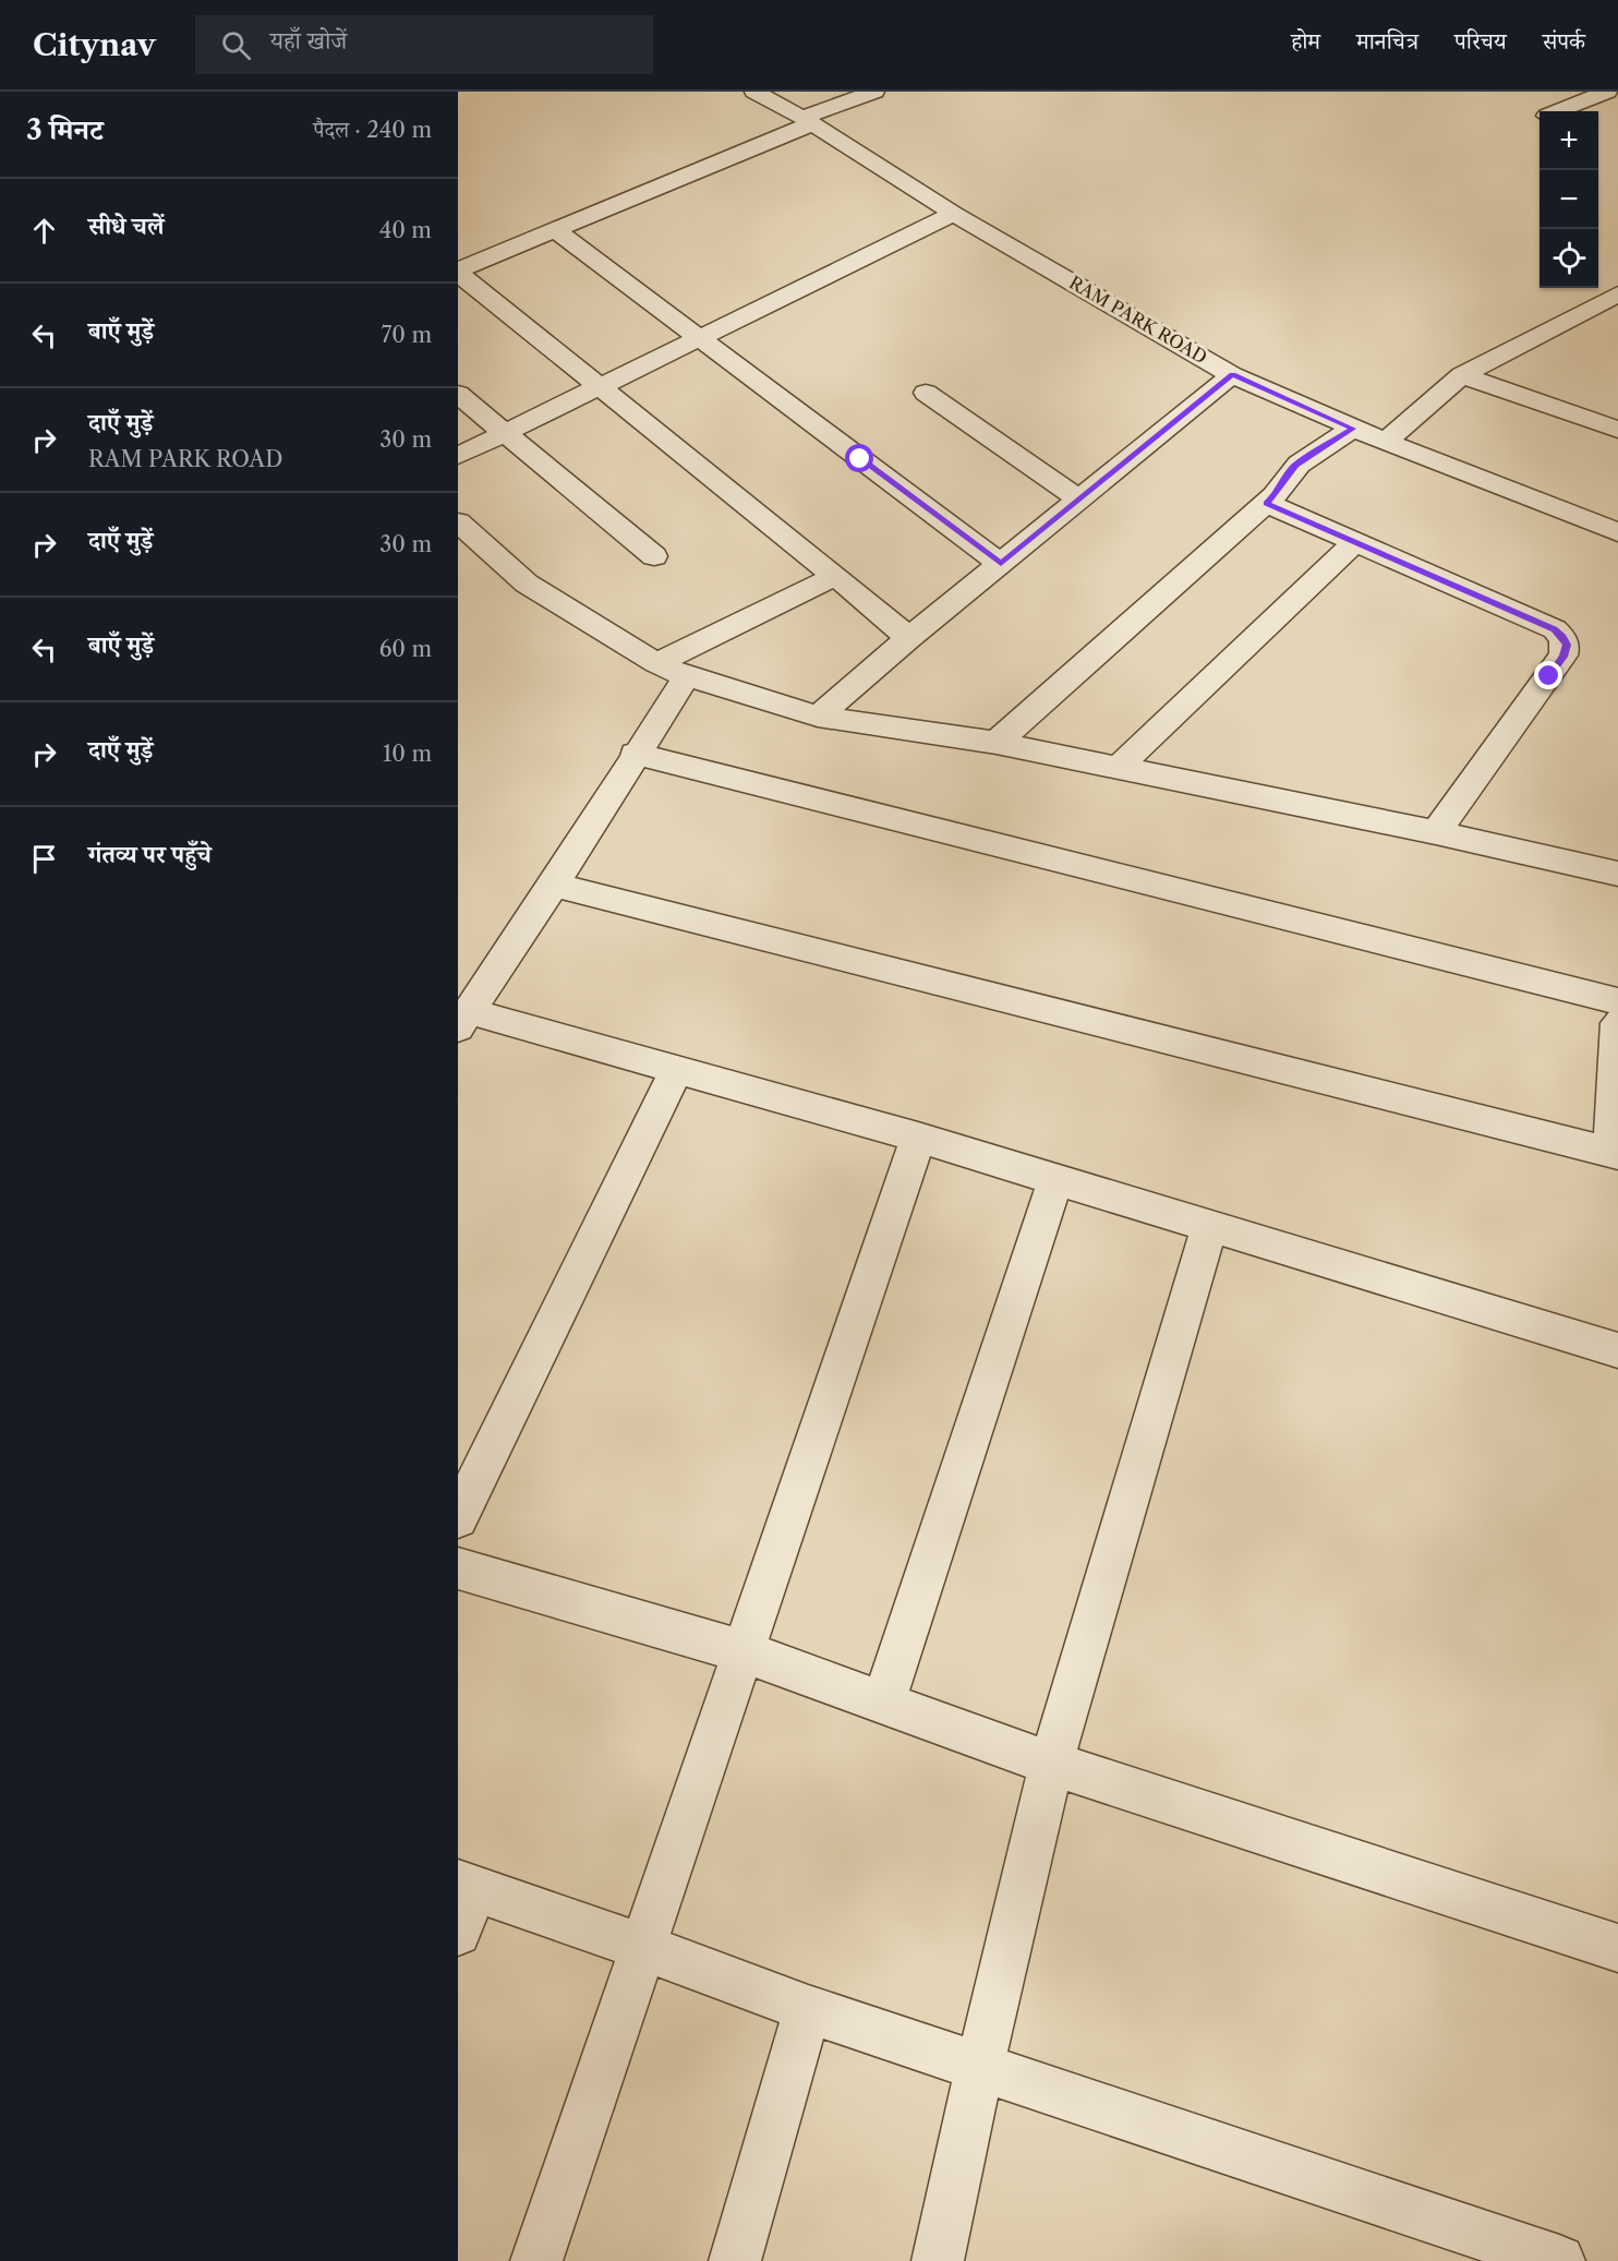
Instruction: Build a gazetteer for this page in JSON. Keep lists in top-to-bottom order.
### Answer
{
  "streets": {
    "street": ["RAM PARK ROAD"]
  },
  "page": {
    "header": "Citynav",
    "search": "यहाँ खोजें",
    "nav": [
      "होम",
      "मानचित्र",
      "परिचय",
      "संपर्क"
    ],
    "heading": ["3 मिनट", "पैदल · 240 m"],
    "map_buttons": ["+", "−"],
    "list": [
      ["सीधे चलें", "40 m"],
      ["बाएँ मुड़ें", "70 m"],
      ["दाएँ मुड़ें", "RAM PARK ROAD", "30 m"],
      ["दाएँ मुड़ें", "30 m"],
      ["बाएँ मुड़ें", "60 m"],
      ["दाएँ मुड़ें", "10 m"],
      "गंतव्य पर पहुँचे"
    ]
  }
}
